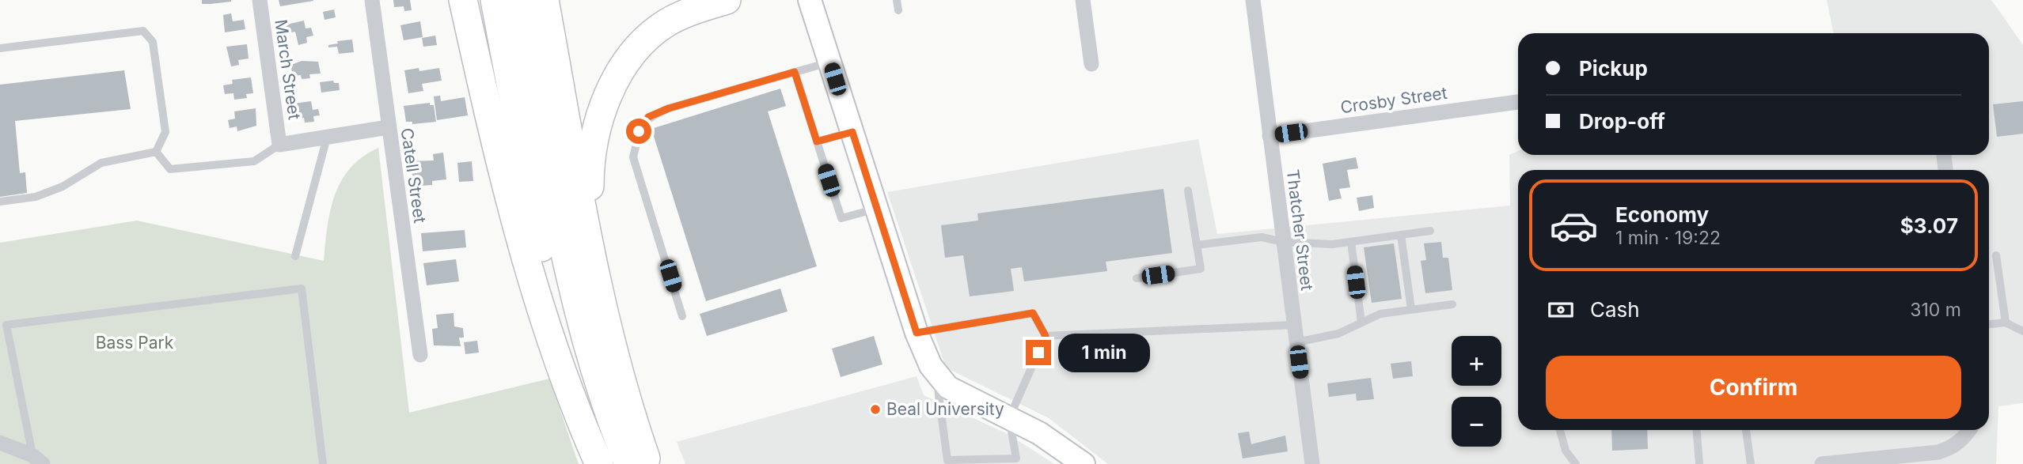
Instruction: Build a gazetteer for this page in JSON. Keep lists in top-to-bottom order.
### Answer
{
  "streets": {
    "street": [
      "March Street",
      "Crosby Street",
      "Catell Street",
      "Thatcher Street"
    ]
  },
  "crossings": [
    ["Crosby Street", "Thatcher Street"]
  ],
  "parks": ["Bass Park"],
  "places": ["Beal University"],
  "page": {
    "banner": ["Pickup", "Drop-off"],
    "list": [
      {
        "name": "Economy",
        "note": "1 min · 19:22",
        "value": "$3.07"
      }
    ],
    "pay": ["Cash", "310 m"],
    "bubble": "1 min",
    "map_buttons": ["+", "−"],
    "buttons": "Confirm"
  }
}
